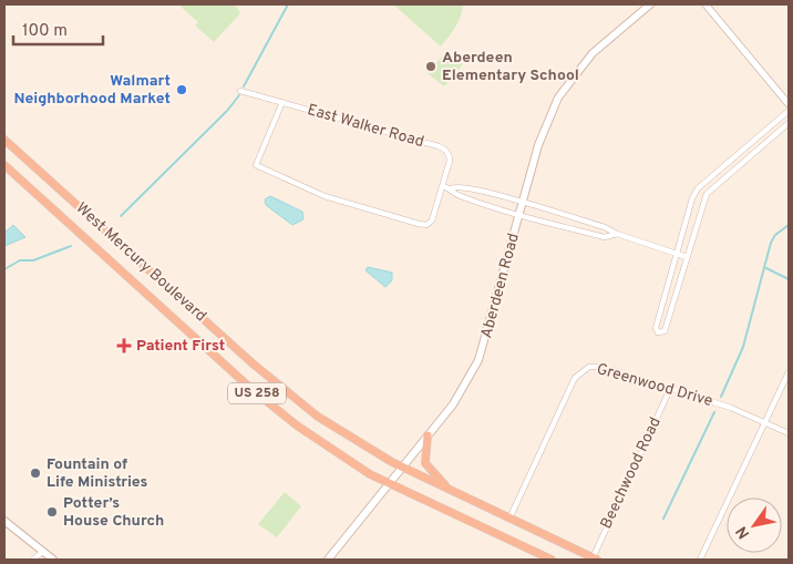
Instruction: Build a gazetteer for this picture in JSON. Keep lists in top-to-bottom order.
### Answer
{
  "streets": {
    "highway": ["West Mercury Boulevard", "US 258"],
    "main road": ["Aberdeen Road"],
    "street": ["East Walker Road", "Greenwood Drive", "Beechwood Road"]
  },
  "crossings": [
    ["West Mercury Boulevard", "Aberdeen Road"],
    ["West Mercury Boulevard", "Greenwood Drive"],
    ["West Mercury Boulevard", "Beechwood Road"],
    ["Greenwood Drive", "Beechwood Road"]
  ],
  "places": {
    "other": [
      "Aberdeen Elementary School",
      "Walmart Neighborhood Market",
      "Fountain of Life Ministries",
      "Potter’s House Church"
    ],
    "health": ["Patient First"]
  },
  "scale_bar": "100 m",
  "north": "bottom left"
}
